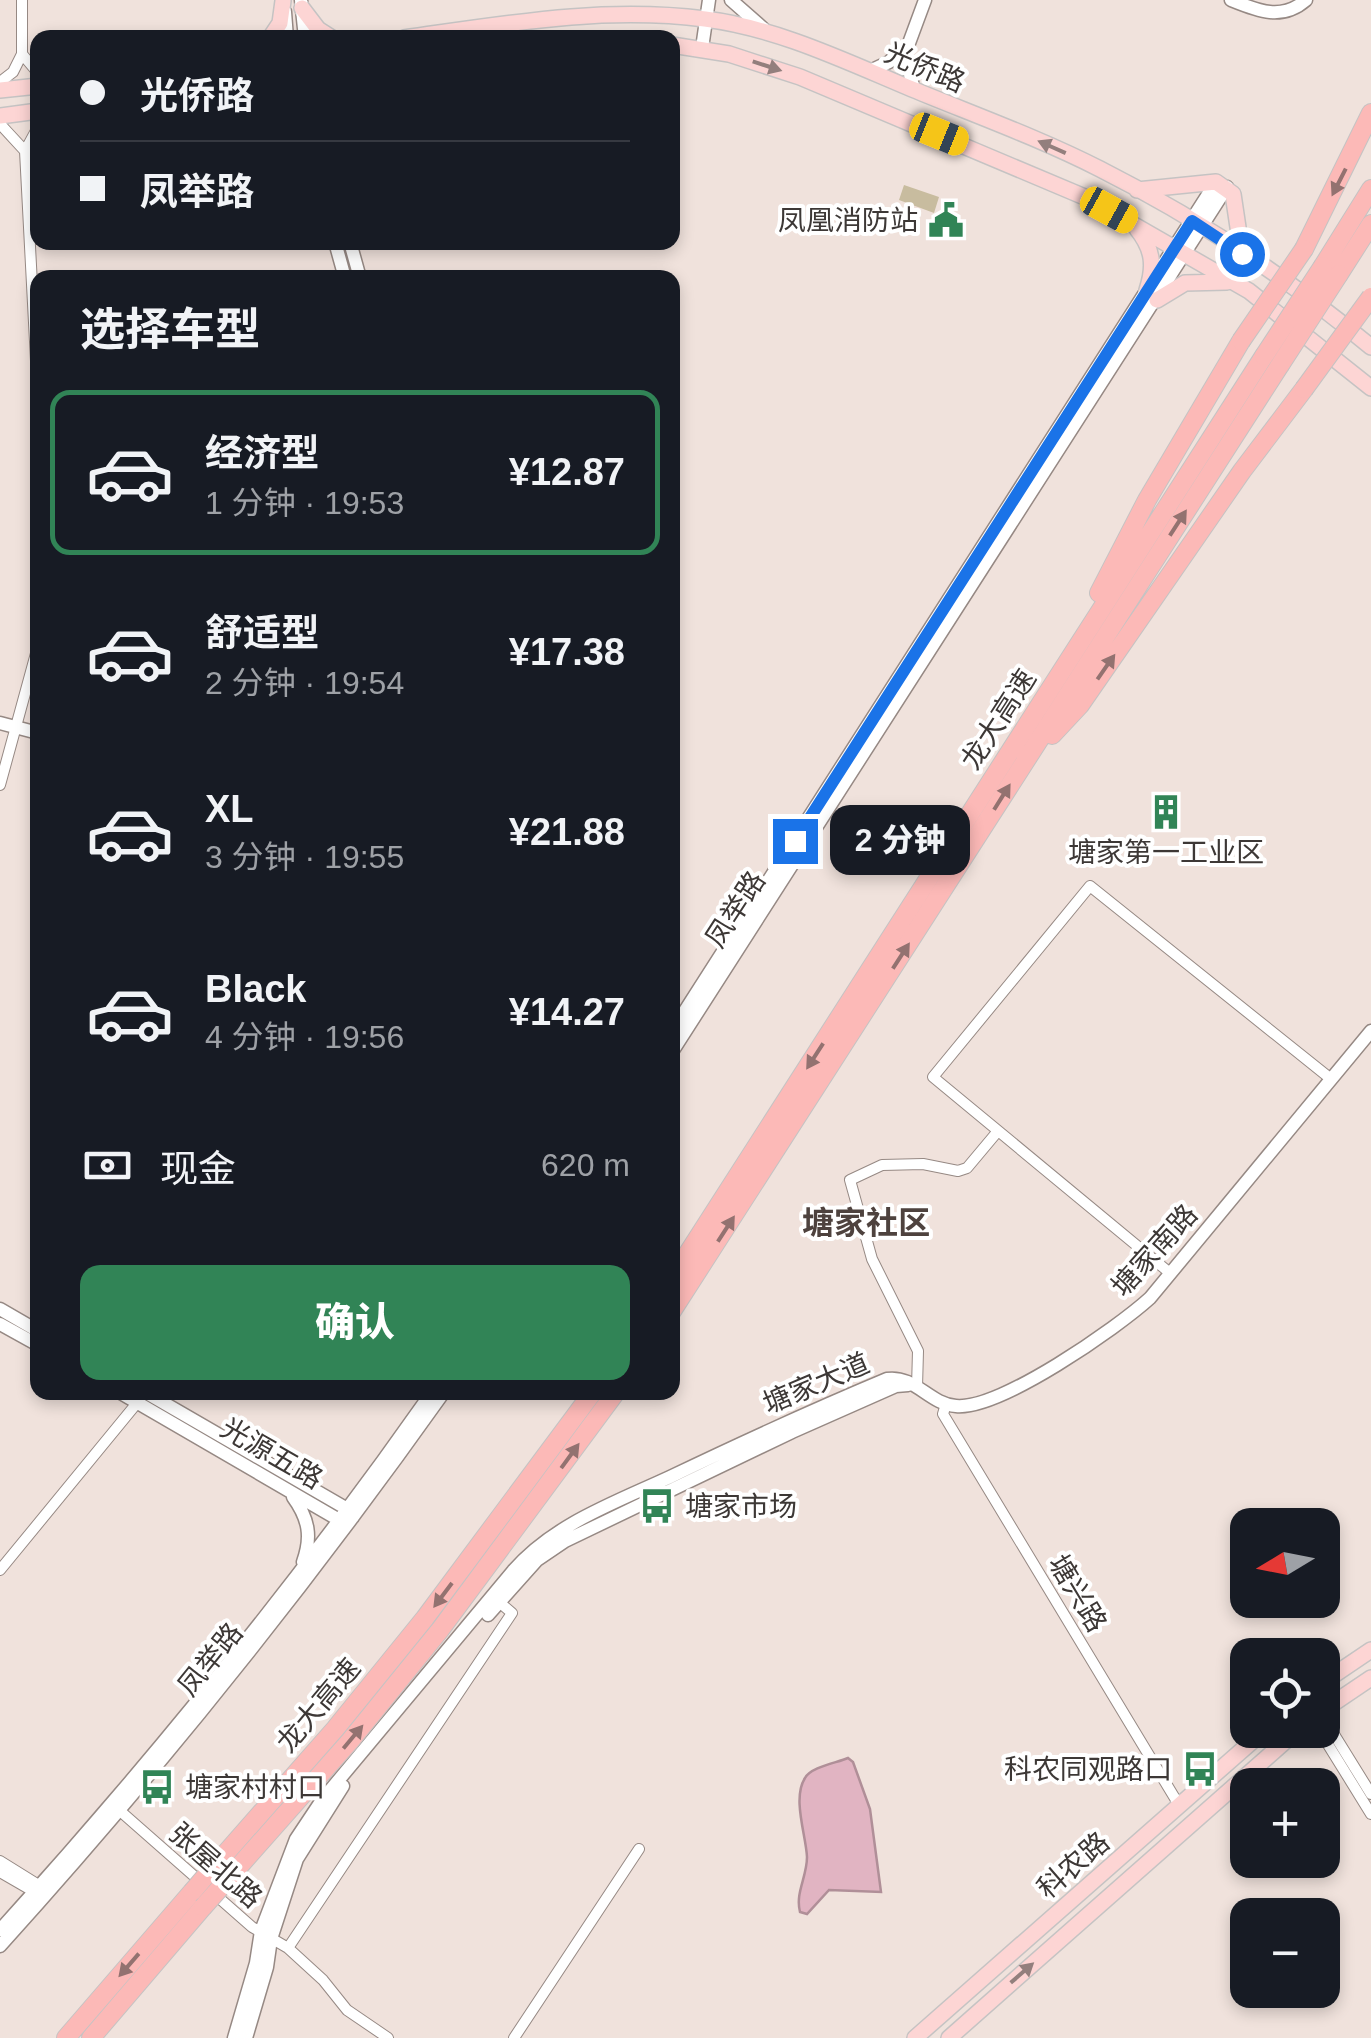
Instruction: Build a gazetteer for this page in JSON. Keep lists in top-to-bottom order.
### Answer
{
  "streets": {
    "highway": ["龙大高速"],
    "main road": ["光侨路", "科农路"],
    "street": [
      "凤举路",
      "塘家南路",
      "塘家大道",
      "光源五路",
      "塘兴路",
      "张屋北路"
    ]
  },
  "crossings": [
    ["光侨路", "凤举路"],
    ["凤举路", "光源五路"],
    ["凤举路", "张屋北路"],
    ["塘家南路", "塘兴路"],
    ["塘家大道", "张屋北路"],
    ["塘兴路", "科农路"]
  ],
  "districts": ["塘家社区"],
  "places": {
    "public building": ["凤凰消防站"],
    "building": ["塘家第一工业区"],
    "bus stop": ["塘家市场", "科农同观路口", "塘家村村口"]
  },
  "north": "left",
  "page": {
    "banner": ["光侨路", "凤举路"],
    "heading": "选择车型",
    "list": [
      {
        "name": "经济型",
        "note": "1 分钟 · 19:53",
        "value": "¥12.87"
      },
      {
        "name": "舒适型",
        "note": "2 分钟 · 19:54",
        "value": "¥17.38"
      },
      {
        "name": "XL",
        "note": "3 分钟 · 19:55",
        "value": "¥21.88"
      },
      {
        "name": "Black",
        "note": "4 分钟 · 19:56",
        "value": "¥14.27"
      }
    ],
    "bubble": "2 分钟",
    "pay": ["现金", "620 m"],
    "buttons": "确认",
    "map_buttons": ["+", "−"]
  }
}
